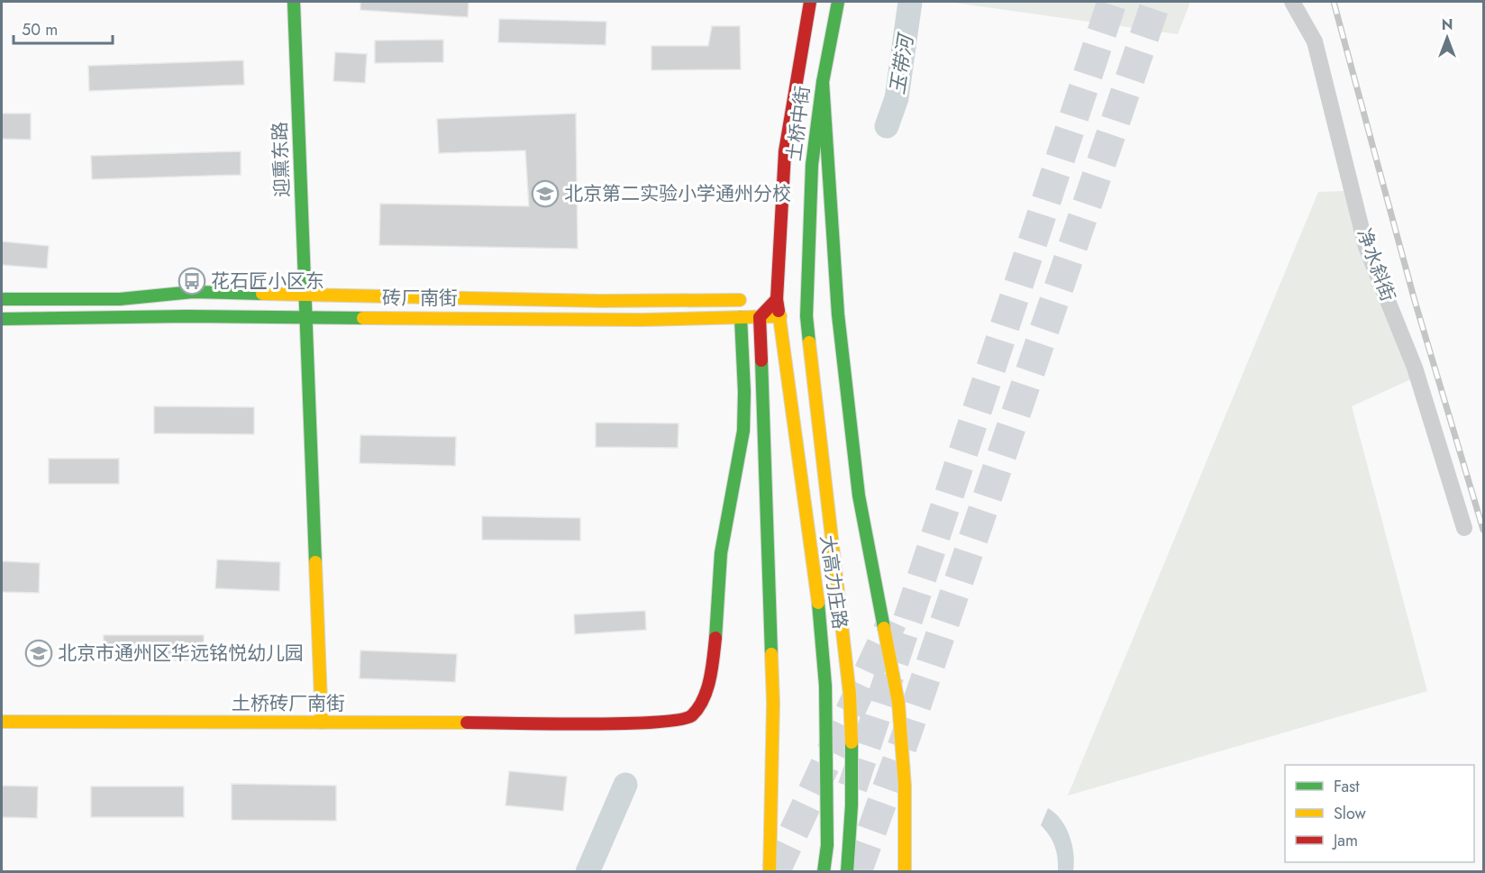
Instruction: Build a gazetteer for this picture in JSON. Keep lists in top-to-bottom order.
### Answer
{
  "streets": {
    "main road": [
      "土桥中街",
      "迎熏东路",
      "砖厂南街",
      "大高力庄路",
      "土桥砖厂南街"
    ],
    "street": ["净水斜街"]
  },
  "crossings": [
    ["土桥中街", "砖厂南街"],
    ["土桥中街", "大高力庄路"],
    ["迎熏东路", "砖厂南街"],
    ["迎熏东路", "土桥砖厂南街"],
    ["砖厂南街", "大高力庄路"],
    ["砖厂南街", "土桥砖厂南街"]
  ],
  "water": ["玉带河"],
  "places": {
    "school or university": ["北京第二实验小学通州分校", "北京市通州区华远铭悦幼儿园"],
    "bus stop": ["花石匠小区东"]
  },
  "legend": ["Fast", "Slow", "Jam"],
  "scale_bar": "50 m",
  "north": "top"
}
